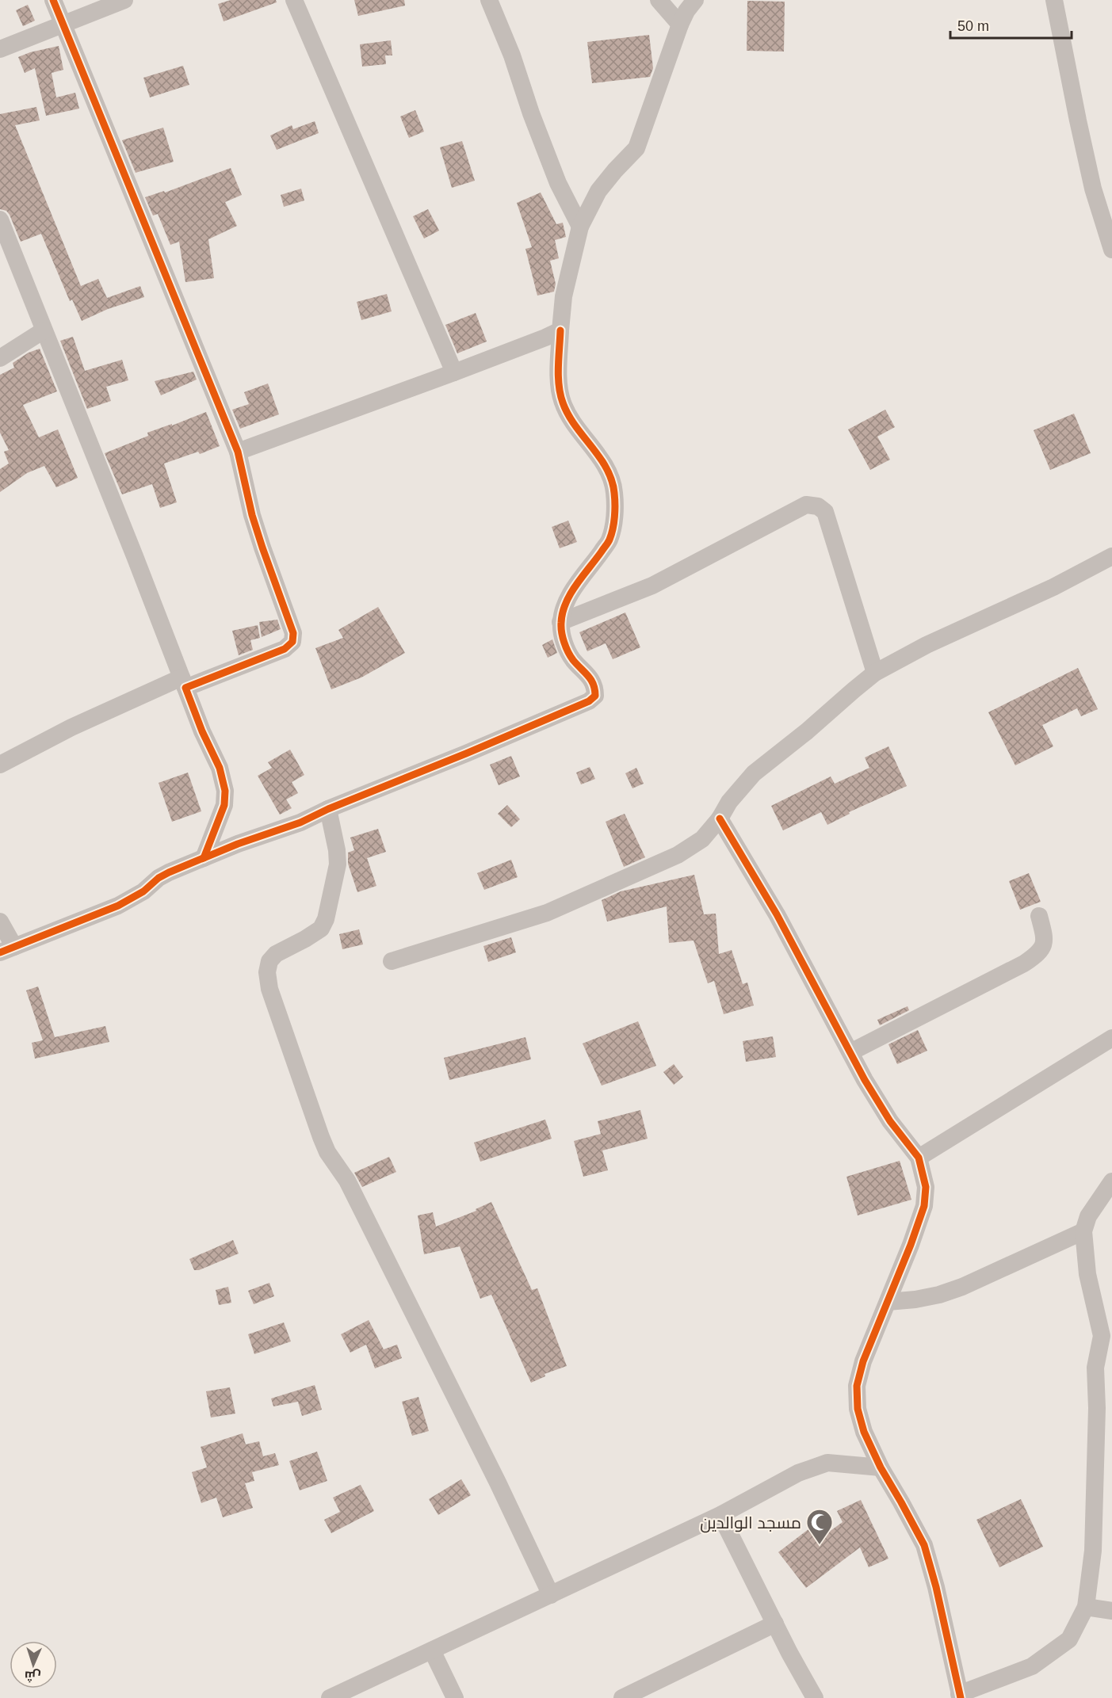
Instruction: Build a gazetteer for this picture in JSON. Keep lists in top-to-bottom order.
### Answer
{
  "places": {
    "mosque": ["مسجد الوالدين"]
  },
  "scale_bar": "50 m",
  "north": "bottom"
}
